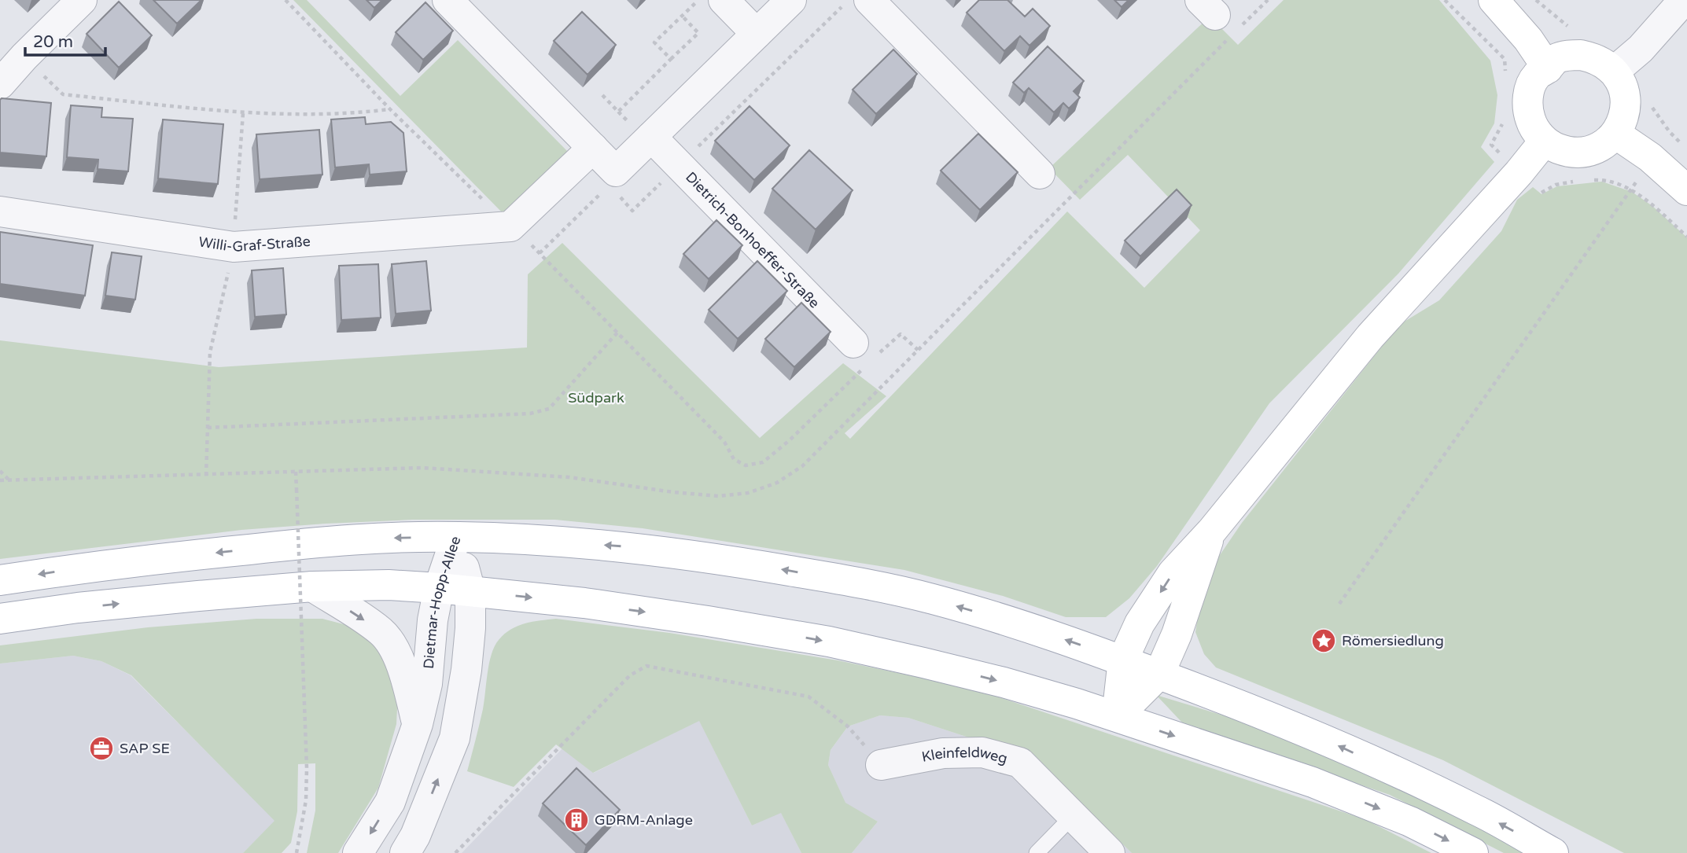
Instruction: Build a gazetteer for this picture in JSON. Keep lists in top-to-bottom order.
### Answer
{
  "streets": {
    "street": [
      "Dietrich-Bonhoeffer-Straße",
      "Willi-Graf-Straße",
      "Dietmar-Hopp-Allee",
      "Kleinfeldweg"
    ]
  },
  "parks": ["Südpark"],
  "places": {
    "place": ["Römersiedlung"],
    "office": ["SAP SE"],
    "building": ["GDRM-Anlage"]
  },
  "scale_bar": "20 m"
}
